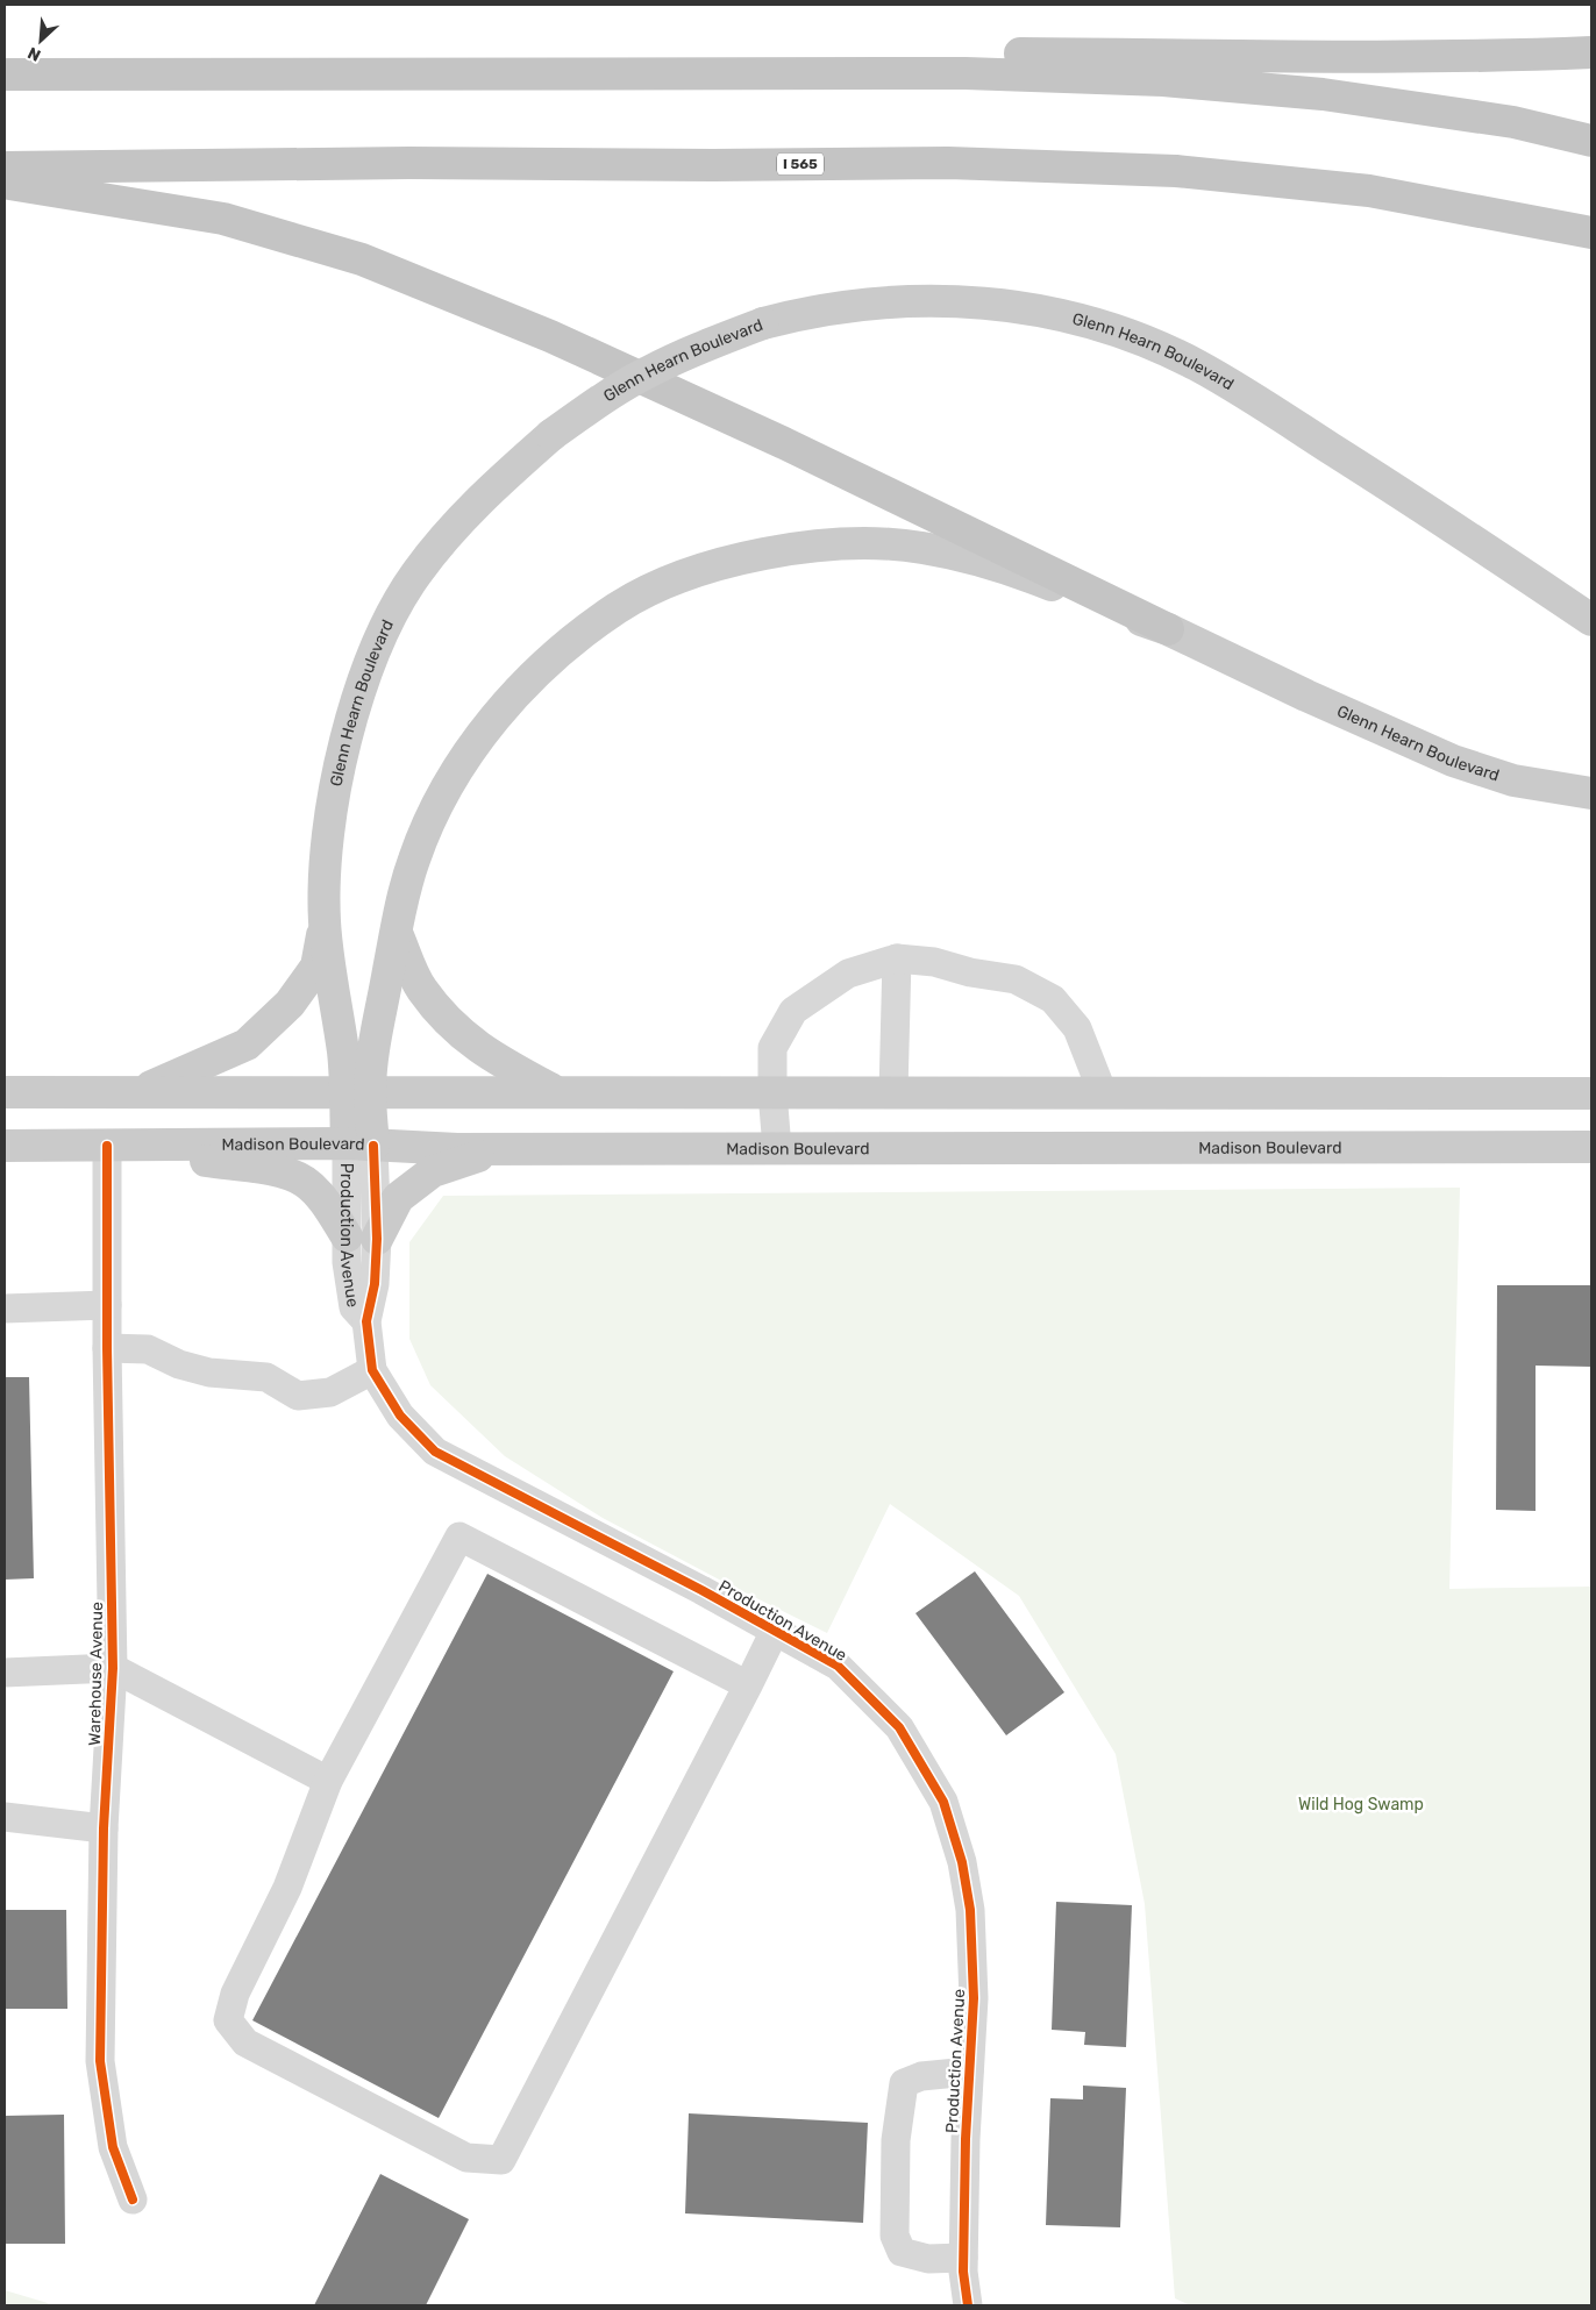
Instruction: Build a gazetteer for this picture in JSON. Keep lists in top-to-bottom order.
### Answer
{
  "streets": {
    "highway": ["I 565"],
    "main road": ["Glenn Hearn Boulevard", "Madison Boulevard"],
    "street": ["Production Avenue", "Warehouse Avenue"]
  },
  "crossings": [
    ["Glenn Hearn Boulevard", "Madison Boulevard"],
    ["Glenn Hearn Boulevard", "Production Avenue"],
    ["Madison Boulevard", "Production Avenue"],
    ["Madison Boulevard", "Warehouse Avenue"]
  ],
  "parks": ["Wild Hog Swamp"],
  "north": "bottom left"
}
